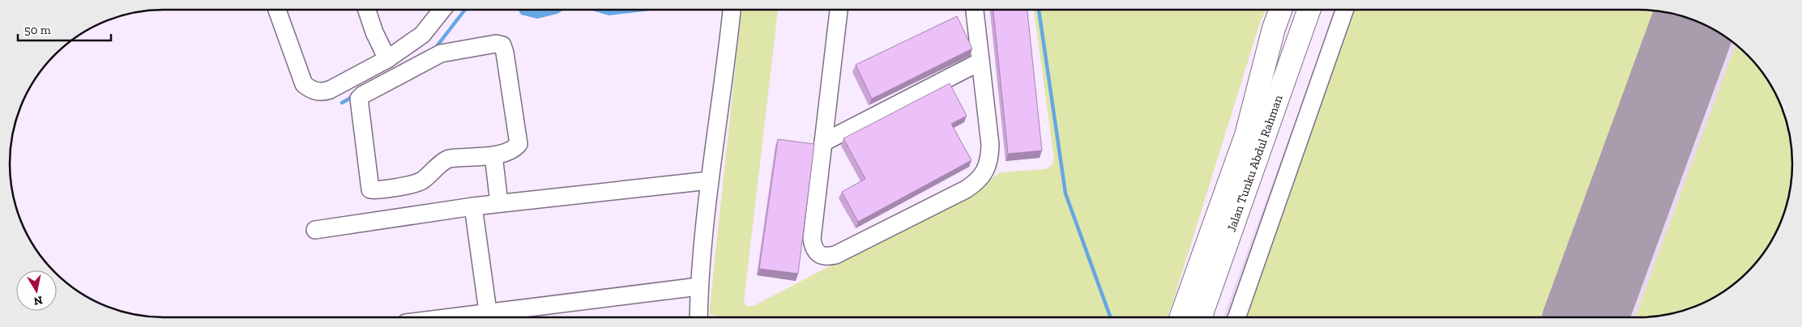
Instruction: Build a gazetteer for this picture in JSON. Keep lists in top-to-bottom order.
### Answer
{
  "streets": {
    "main road": ["Jalan Tunku Abdul Rahman"]
  },
  "scale_bar": "50 m",
  "north": "bottom"
}
